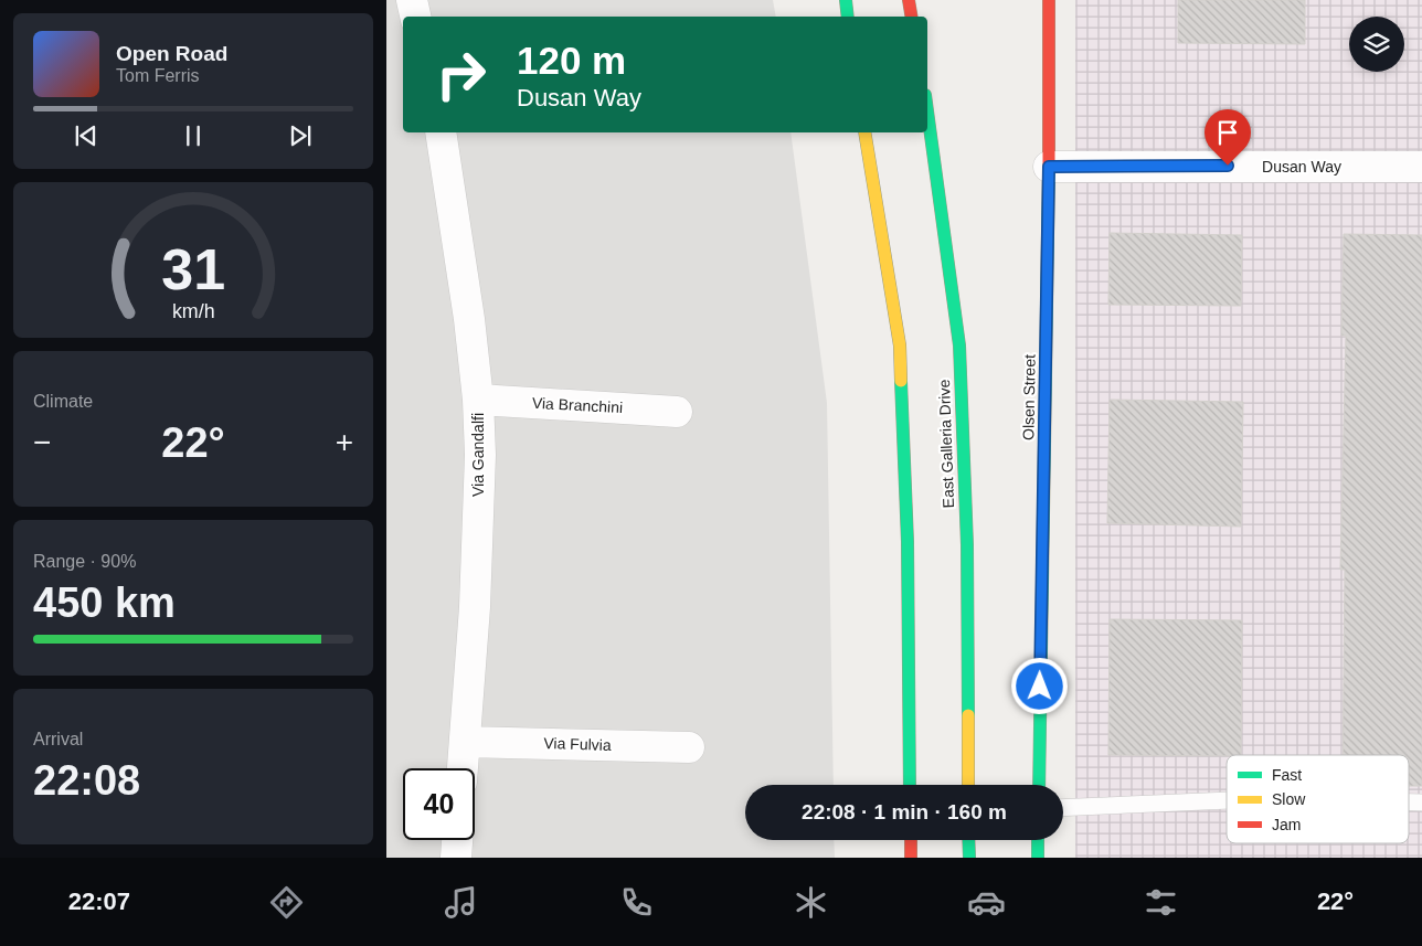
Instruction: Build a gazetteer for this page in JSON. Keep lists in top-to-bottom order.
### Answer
{
  "streets": {
    "main road": ["Olsen Street", "East Galleria Drive"],
    "street": [
      "Dusan Way",
      "Via Branchini",
      "Via Gandalfi",
      "Via Fulvia"
    ]
  },
  "crossings": [
    ["Dusan Way", "Olsen Street"],
    ["Via Branchini", "Via Gandalfi"],
    ["Via Gandalfi", "Via Fulvia"]
  ],
  "legend": ["Fast", "Slow", "Jam"],
  "page": {
    "turn": ["120 m", "Dusan Way"],
    "song": ["Open Road", "Tom Ferris"],
    "tile": [
      "Climate",
      ["Range · 90%", "450 km"],
      ["Arrival", "22:08"]
    ],
    "heat": ["−", "22°", "+"],
    "limit": "40",
    "trip": "22:08 · 1 min · 160 m",
    "tabs": ["22:07", "22°"],
    "gauge": ["31", "km/h"]
  }
}
